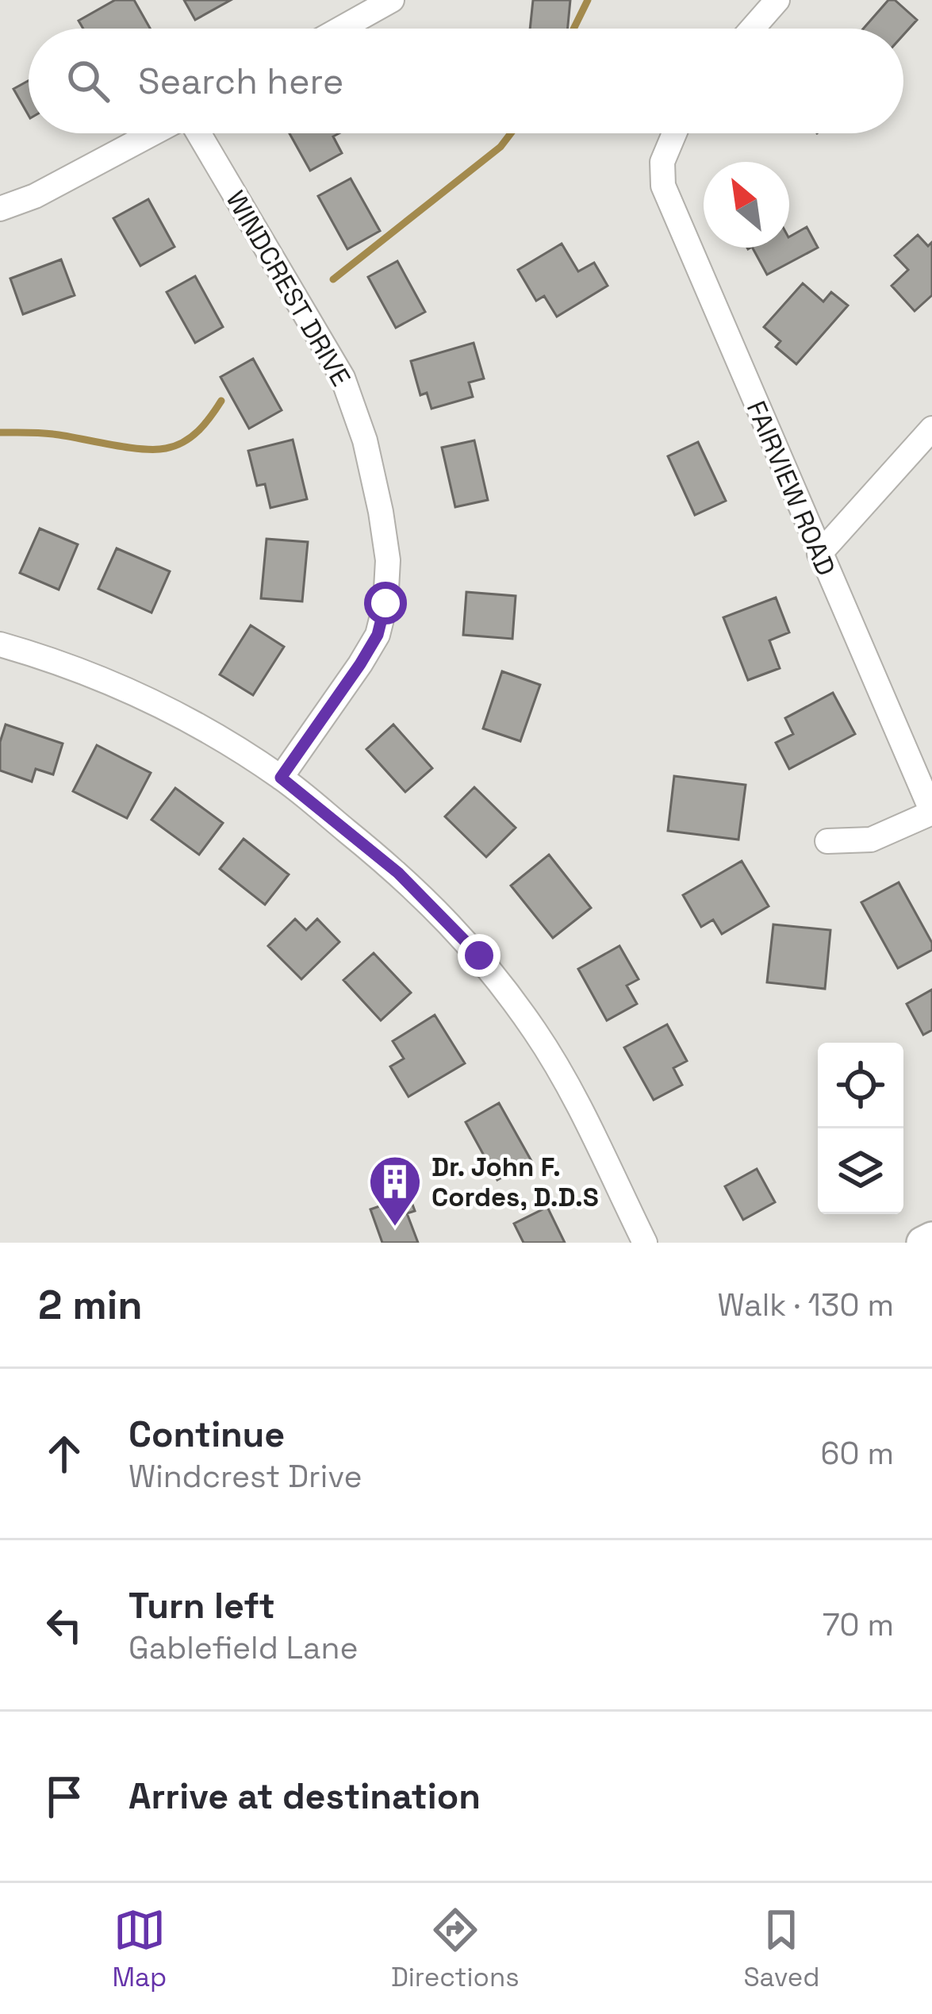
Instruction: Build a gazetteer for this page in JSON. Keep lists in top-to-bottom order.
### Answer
{
  "streets": {
    "street": ["WINDCREST DRIVE", "FAIRVIEW ROAD"]
  },
  "places": {
    "building": ["Dr. John F. Cordes, D.D.S"]
  },
  "north": "top left",
  "page": {
    "search": "Search here",
    "heading": ["2 min", "Walk · 130 m"],
    "list": [
      ["Continue", "Windcrest Drive", "60 m"],
      ["Turn left", "Gablefield Lane", "70 m"],
      "Arrive at destination"
    ],
    "nav": ["Map", "Directions", "Saved"]
  }
}
